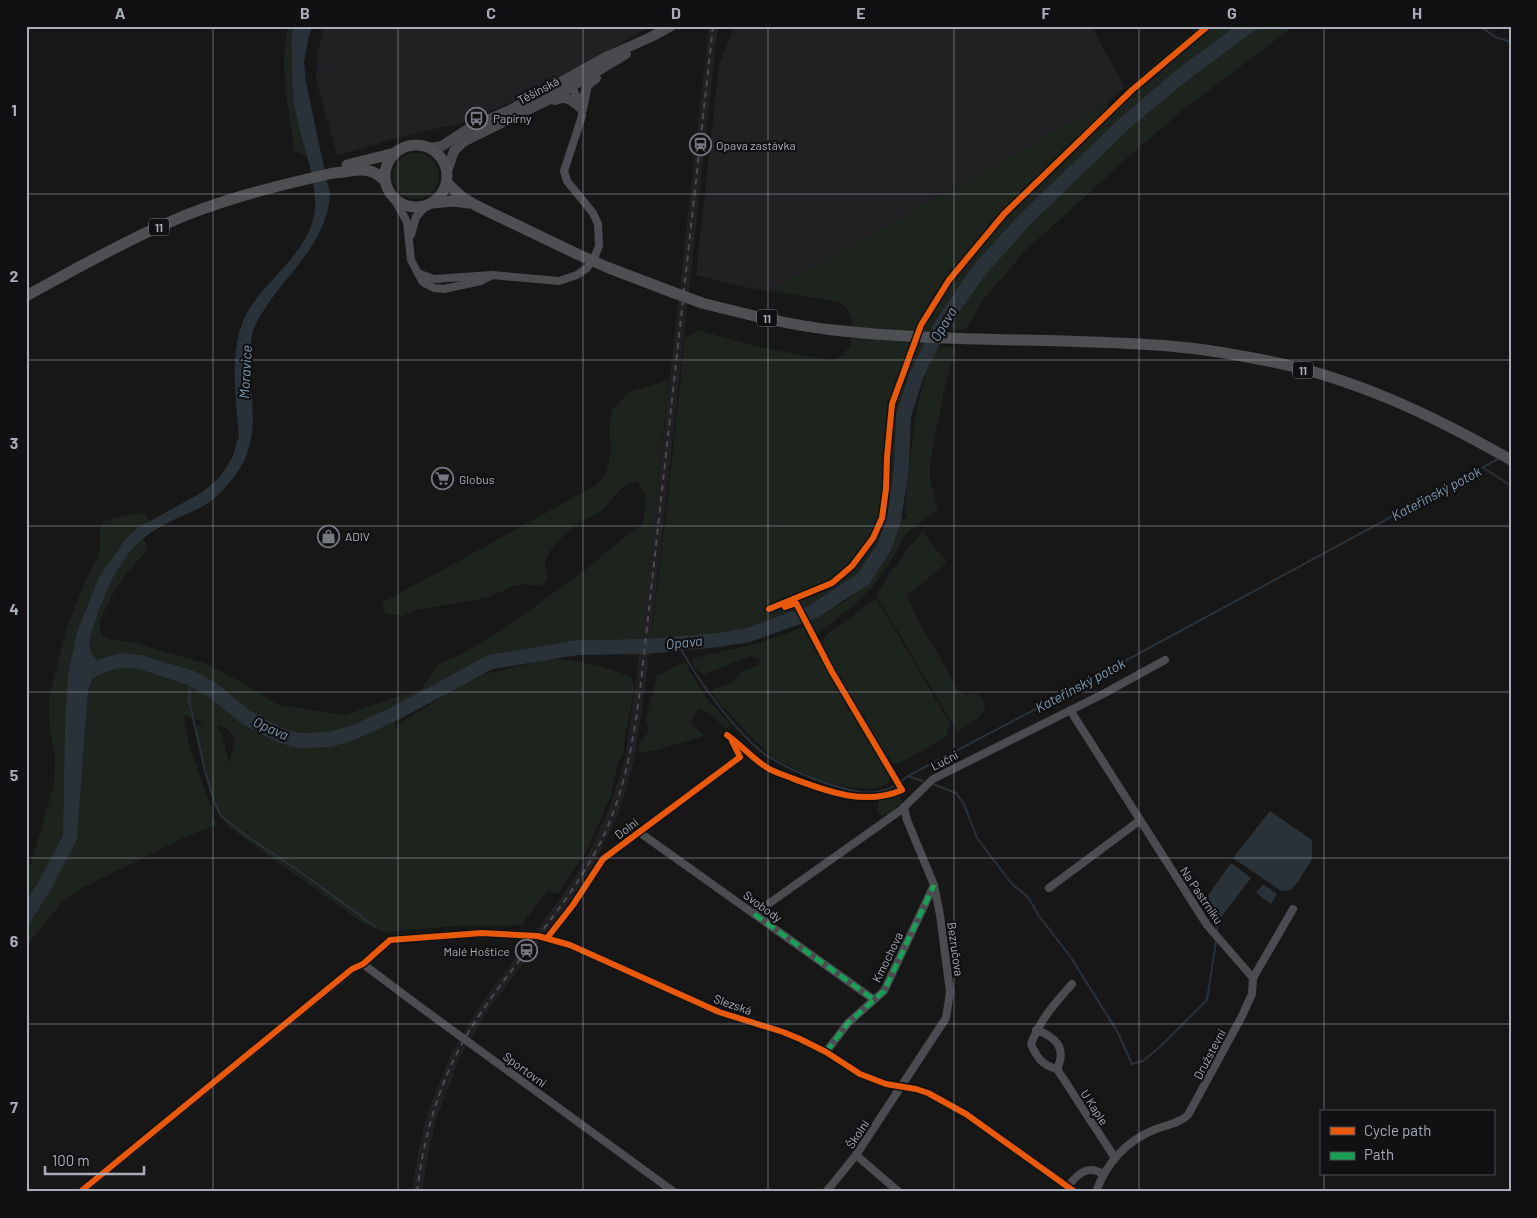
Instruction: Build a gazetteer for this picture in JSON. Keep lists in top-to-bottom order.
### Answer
{
  "streets": {
    "main road": ["Těšínská", "11"],
    "street": [
      "Luční",
      "Dolní",
      "Na Pastrníku",
      "Svobody",
      "Bezručova",
      "Kmochova",
      "Slezská",
      "Družstevní",
      "Sportovní",
      "U Kaple",
      "Školní"
    ]
  },
  "crossings": [
    ["Těšínská", "11"],
    ["Luční", "Na Pastrníku"],
    ["Luční", "Svobody"],
    ["Luční", "Bezručova"],
    ["Dolní", "Svobody"],
    ["Dolní", "Slezská"],
    ["Na Pastrníku", "Družstevní"],
    ["Svobody", "Kmochova"],
    ["Bezručova", "Kmochova"],
    ["Bezručova", "Slezská"],
    ["Bezručova", "Školní"],
    ["Kmochova", "Slezská"],
    ["Slezská", "Sportovní"],
    ["Slezská", "Školní"],
    ["Družstevní", "U Kaple"]
  ],
  "water": ["Opava", "Moravice", "Kateřinský potok"],
  "places": {
    "bus stop": ["Papírny"],
    "station": ["Opava zastávka", "Malé Hoštice"],
    "supermarket": ["Globus"],
    "shop": ["ADIV"]
  },
  "legend": ["Cycle path", "Path"],
  "scale_bar": "100 m",
  "grid": {
    "columns": [
      "A",
      "B",
      "C",
      "D",
      "E",
      "F",
      "G",
      "H"
    ],
    "rows": [
      "1",
      "2",
      "3",
      "4",
      "5",
      "6",
      "7"
    ]
  }
}
